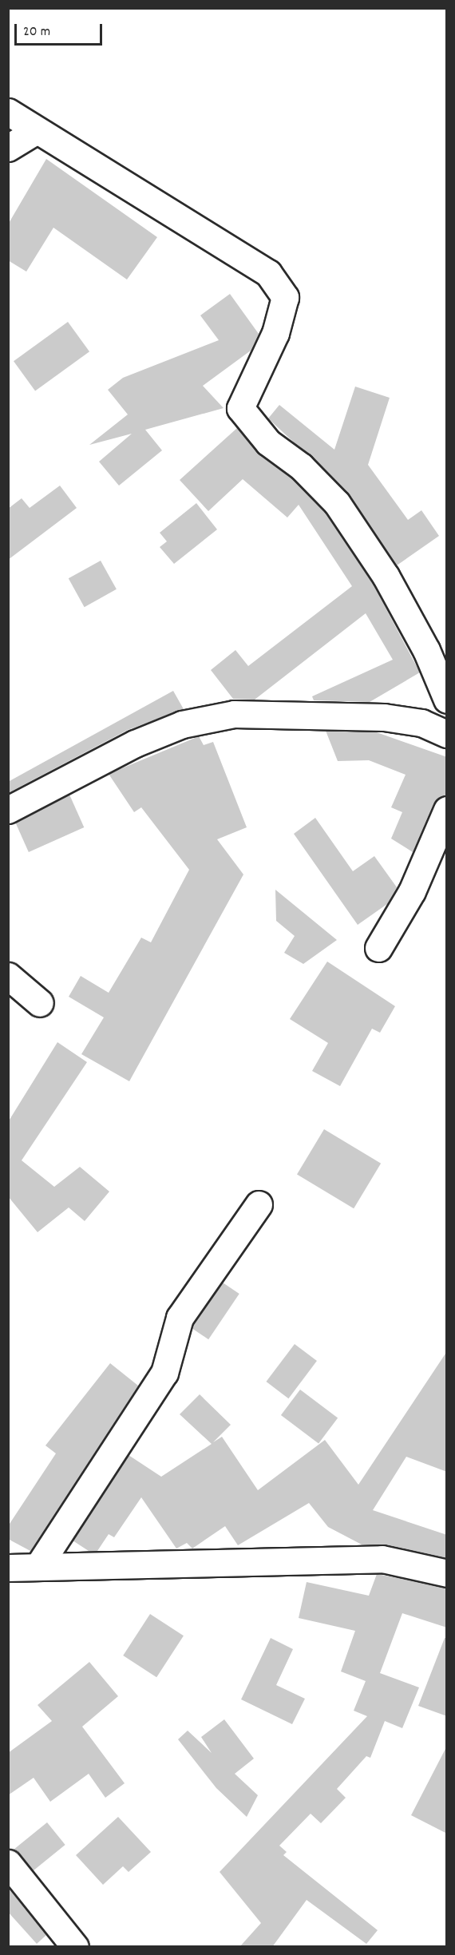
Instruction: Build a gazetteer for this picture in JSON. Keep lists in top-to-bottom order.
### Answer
{
  "scale_bar": "20 m"
}
